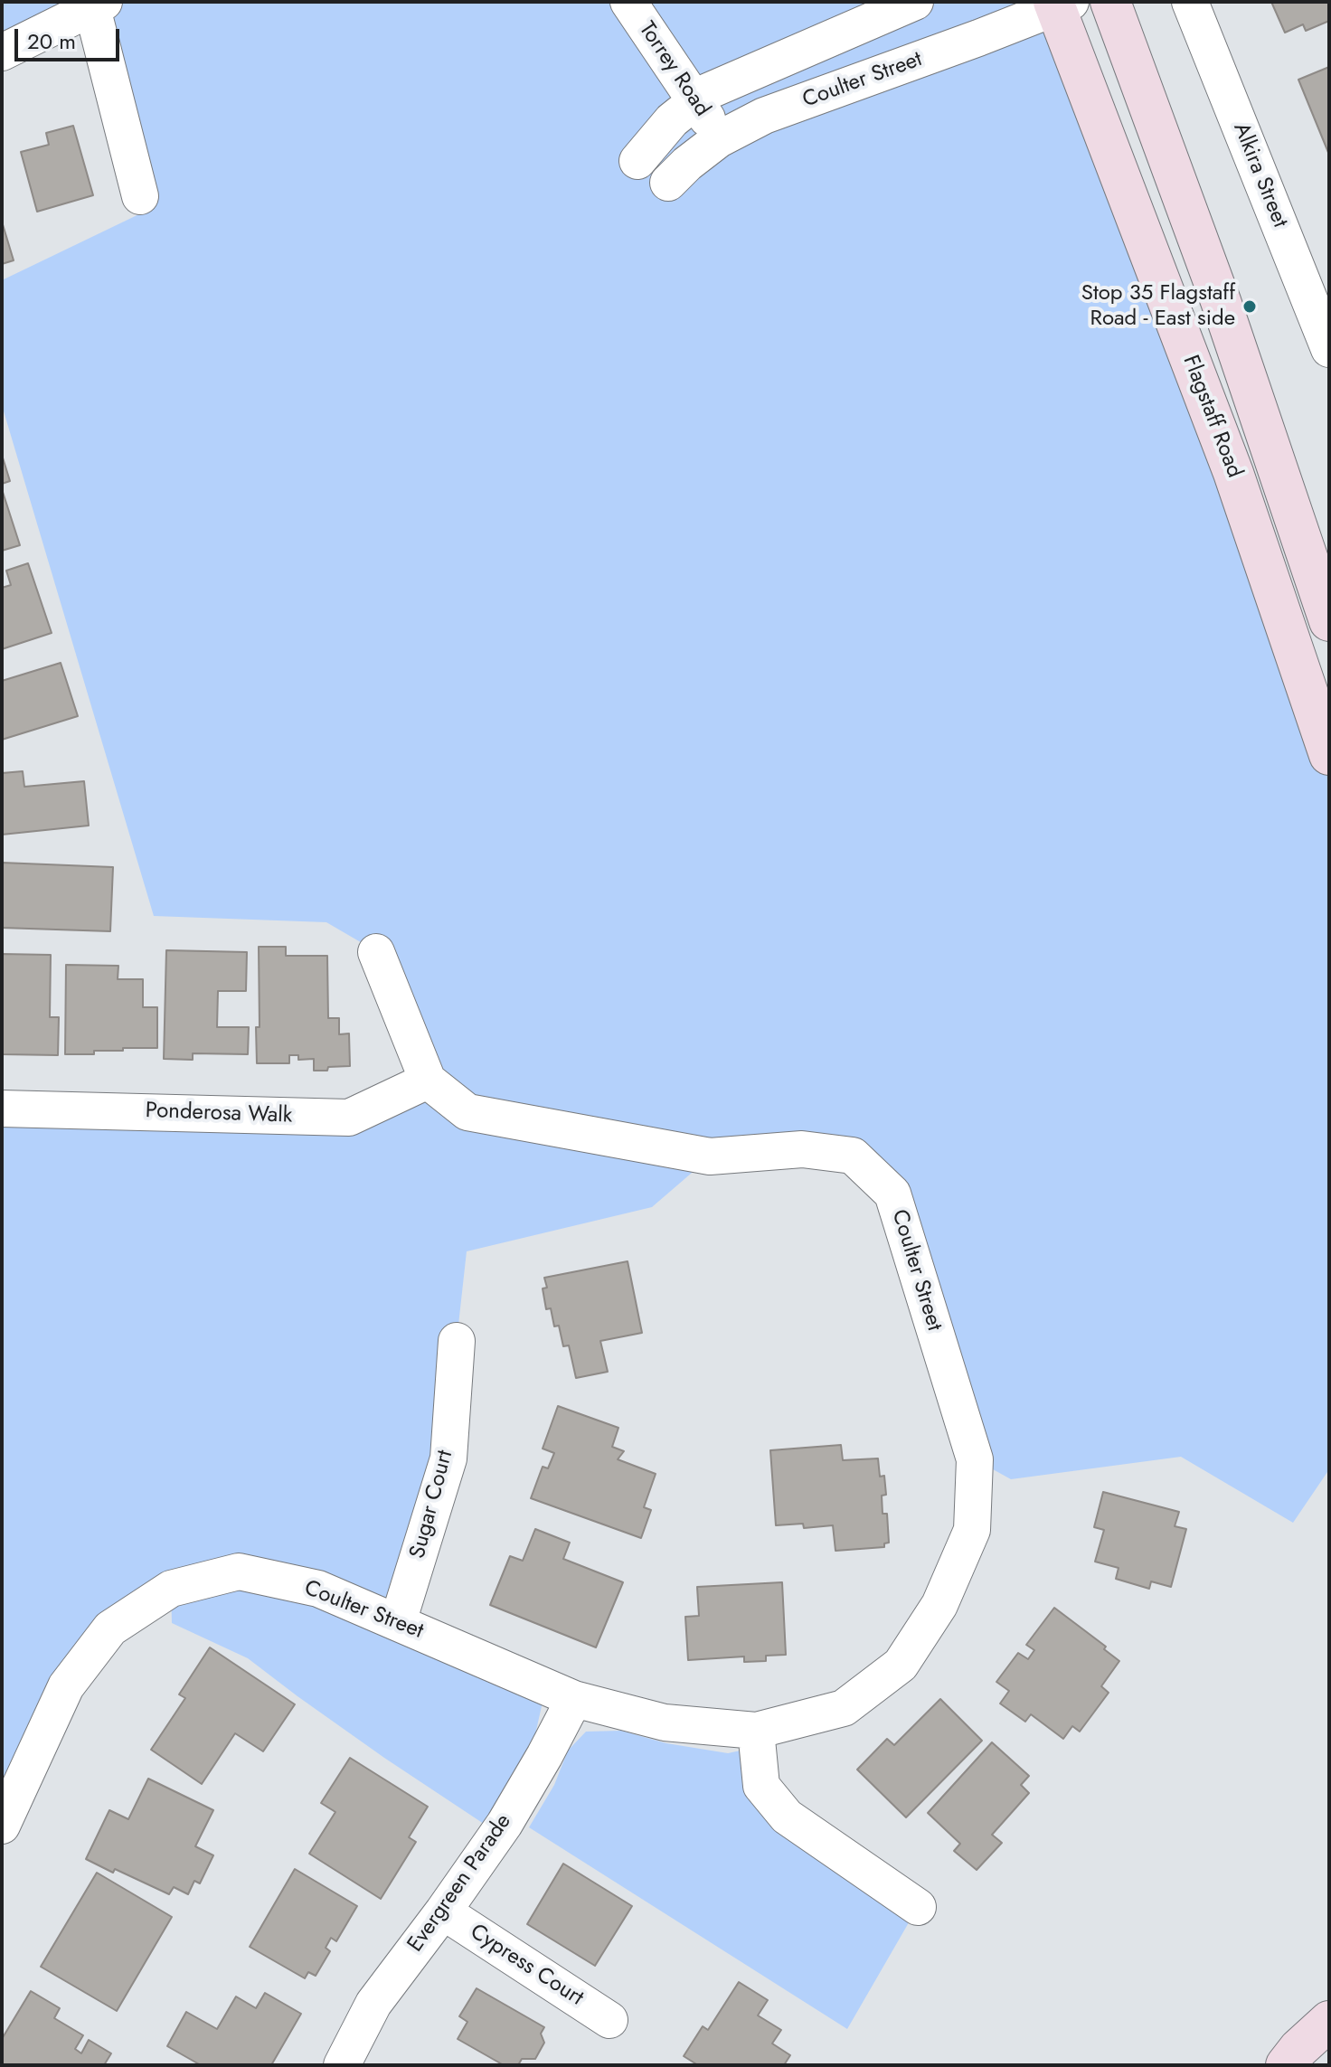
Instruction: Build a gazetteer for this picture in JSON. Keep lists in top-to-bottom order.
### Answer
{
  "streets": {
    "main road": ["Flagstaff Road"],
    "street": [
      "Torrey Road",
      "Coulter Street",
      "Alkira Street",
      "Ponderosa Walk",
      "Sugar Court",
      "Evergreen Parade",
      "Cypress Court"
    ]
  },
  "crossings": [
    ["Torrey Road", "Coulter Street"],
    ["Coulter Street", "Flagstaff Road"],
    ["Coulter Street", "Ponderosa Walk"],
    ["Coulter Street", "Sugar Court"],
    ["Coulter Street", "Evergreen Parade"],
    ["Evergreen Parade", "Cypress Court"]
  ],
  "places": ["Stop 35 Flagstaff Road - East side"],
  "scale_bar": "20 m"
}
